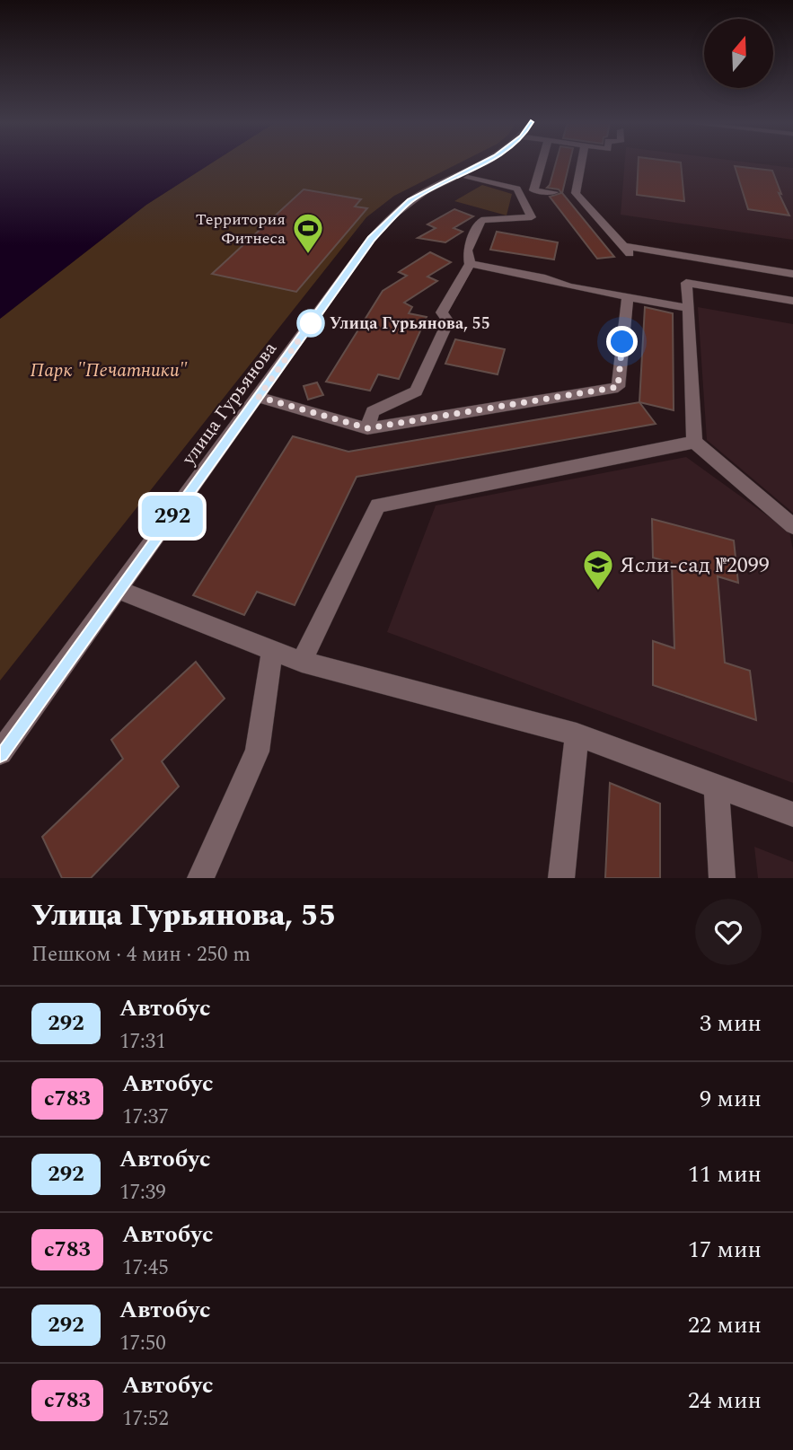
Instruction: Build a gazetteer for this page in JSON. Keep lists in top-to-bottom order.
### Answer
{
  "streets": {
    "street": ["улица Гурьянова"]
  },
  "parks": ["Парк \"Печатники\""],
  "places": {
    "sports": ["Территория Фитнеса"],
    "other": ["Улица Гурьянова, 55"],
    "school or university": ["Ясли-сад №2099"]
  },
  "lines": ["bus line 292"],
  "north": "top",
  "page": {
    "on_map": "292",
    "heading": ["Улица Гурьянова, 55", "Пешком · 4 мин · 250 m"],
    "list": [
      {
        "mark": "292",
        "name": "Автобус",
        "note": "17:31",
        "value": "3 мин"
      },
      {
        "mark": "с783",
        "name": "Автобус",
        "note": "17:37",
        "value": "9 мин"
      },
      {
        "mark": "292",
        "name": "Автобус",
        "note": "17:39",
        "value": "11 мин"
      },
      {
        "mark": "с783",
        "name": "Автобус",
        "note": "17:45",
        "value": "17 мин"
      },
      {
        "mark": "292",
        "name": "Автобус",
        "note": "17:50",
        "value": "22 мин"
      },
      {
        "mark": "с783",
        "name": "Автобус",
        "note": "17:52",
        "value": "24 мин"
      }
    ]
  }
}
